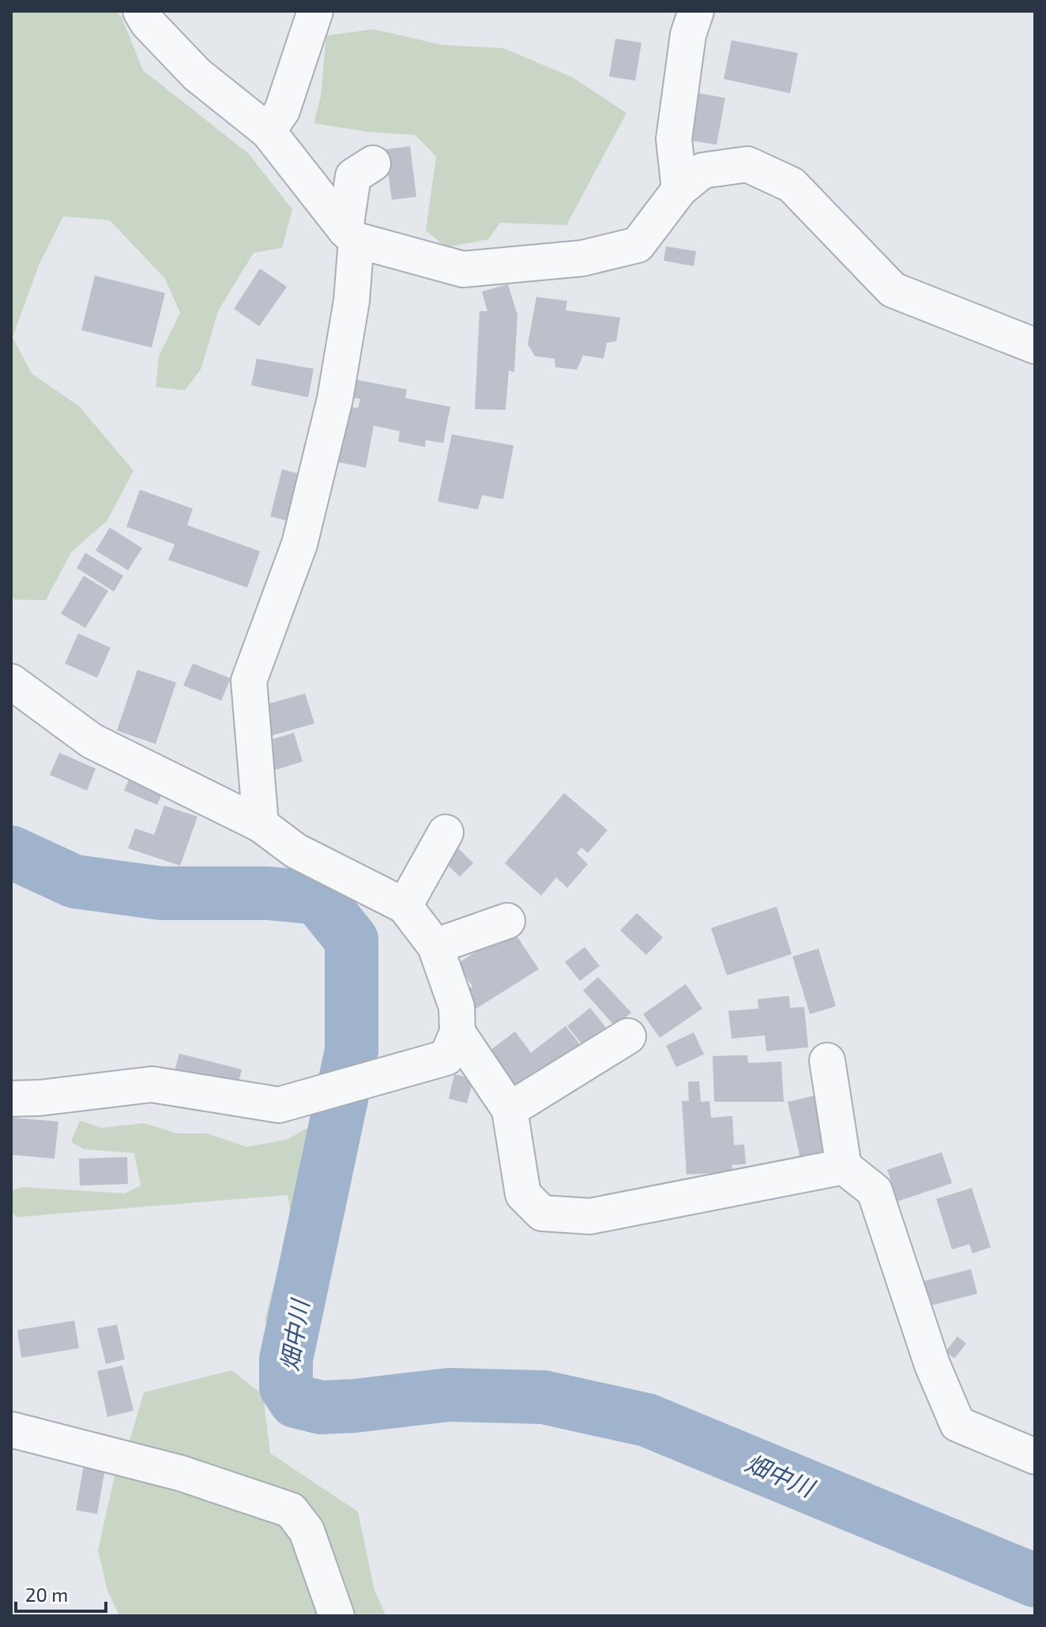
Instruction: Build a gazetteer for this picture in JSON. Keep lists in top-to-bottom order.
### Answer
{
  "water": ["畑中川"],
  "scale_bar": "20 m"
}
